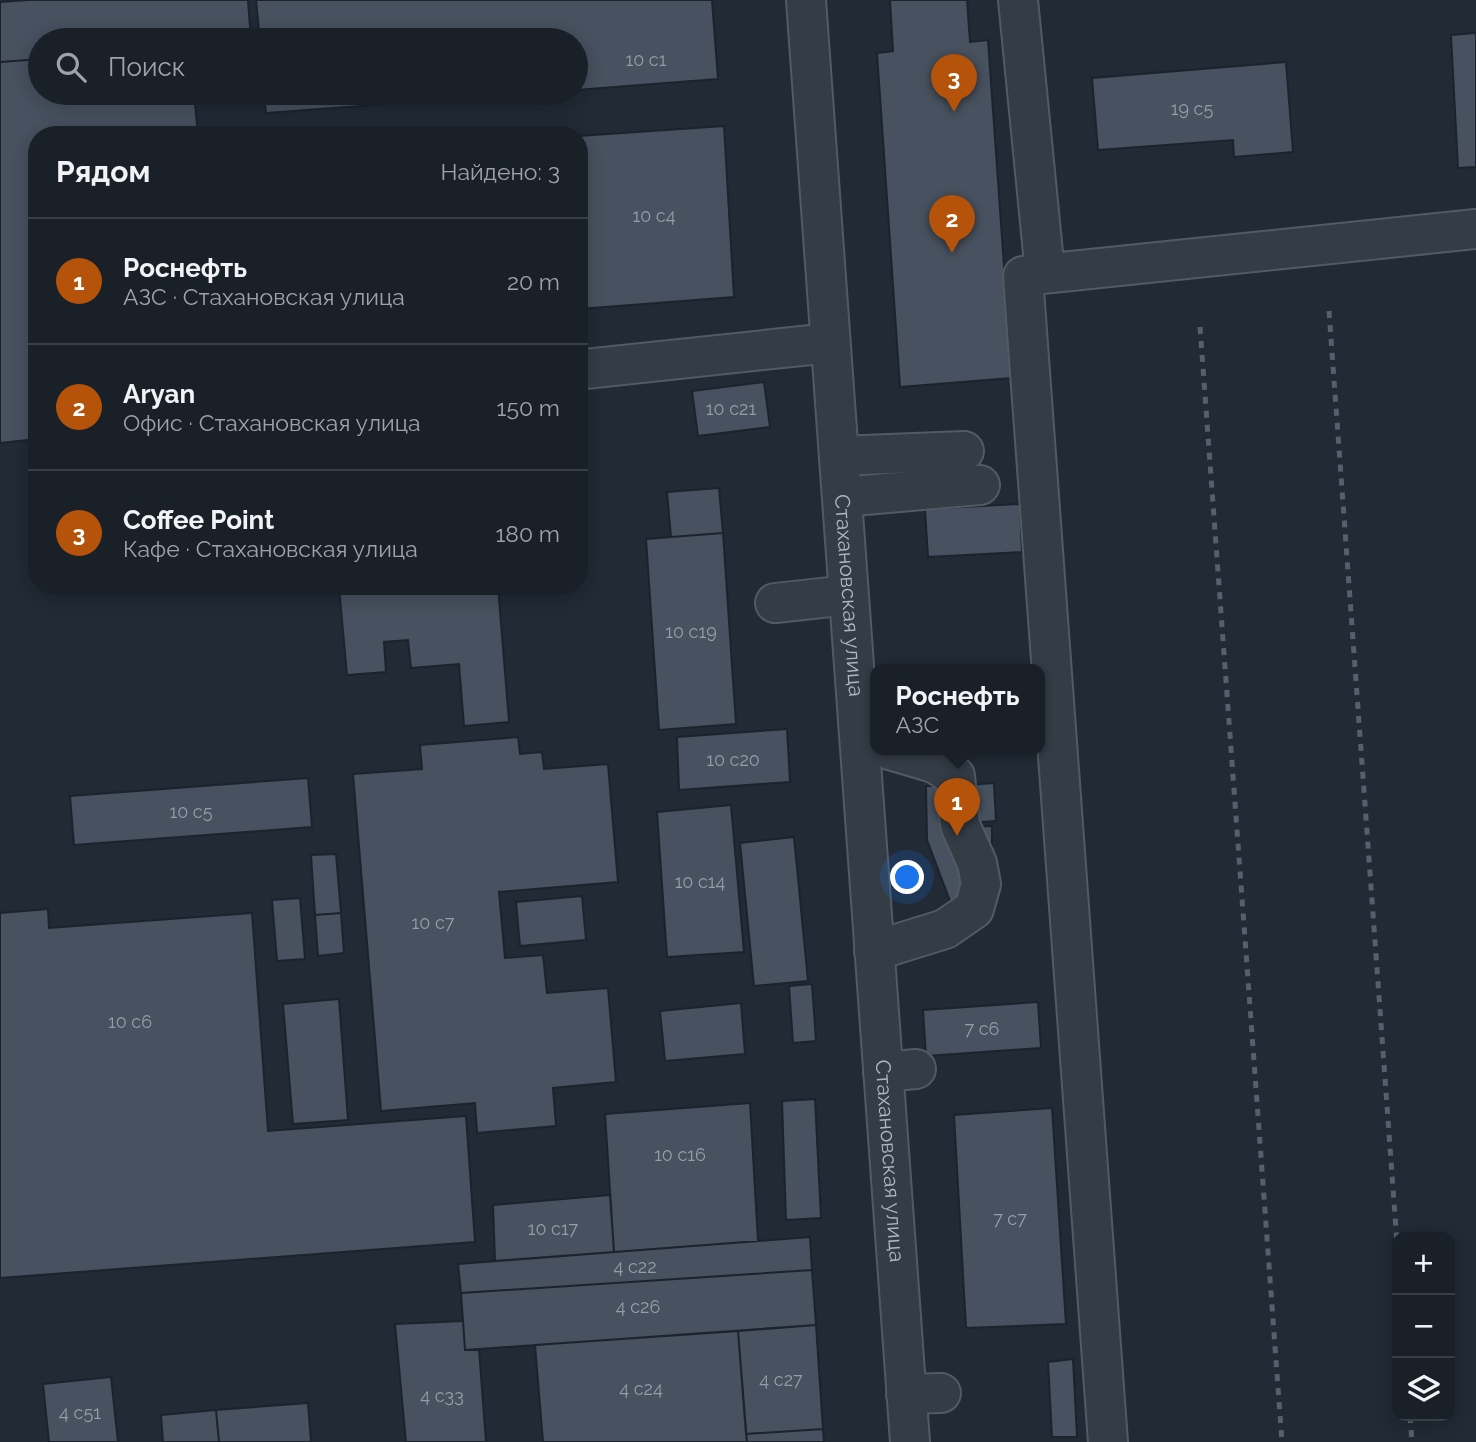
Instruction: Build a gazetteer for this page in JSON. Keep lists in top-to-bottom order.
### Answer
{
  "streets": {
    "street": ["Стахановская улица"]
  },
  "house_numbers": [
    "10 с1",
    "19 с5",
    "10 с4",
    "10 с21",
    "10 с19",
    "10 с20",
    "10 с5",
    "10 с14",
    "10 с7",
    "10 с6",
    "7 с6",
    "10 с16",
    "7 с7",
    "10 с17",
    "4 с22",
    "4 с26",
    "4 с27",
    "4 с24",
    "4 с33",
    "4 с51"
  ],
  "page": {
    "search": "Поиск",
    "pins": ["3", "2", "1"],
    "heading": ["Рядом", "Найдено: 3"],
    "list": [
      {
        "mark": "1",
        "name": "Роснефть",
        "note": "АЗС · Стахановская улица",
        "value": "20 m"
      },
      {
        "mark": "2",
        "name": "Aryan",
        "note": "Офис · Стахановская улица",
        "value": "150 m"
      },
      {
        "mark": "3",
        "name": "Coffee Point",
        "note": "Кафе · Стахановская улица",
        "value": "180 m"
      }
    ],
    "popup": ["Роснефть", "АЗС"],
    "map_buttons": ["+", "−"]
  }
}
